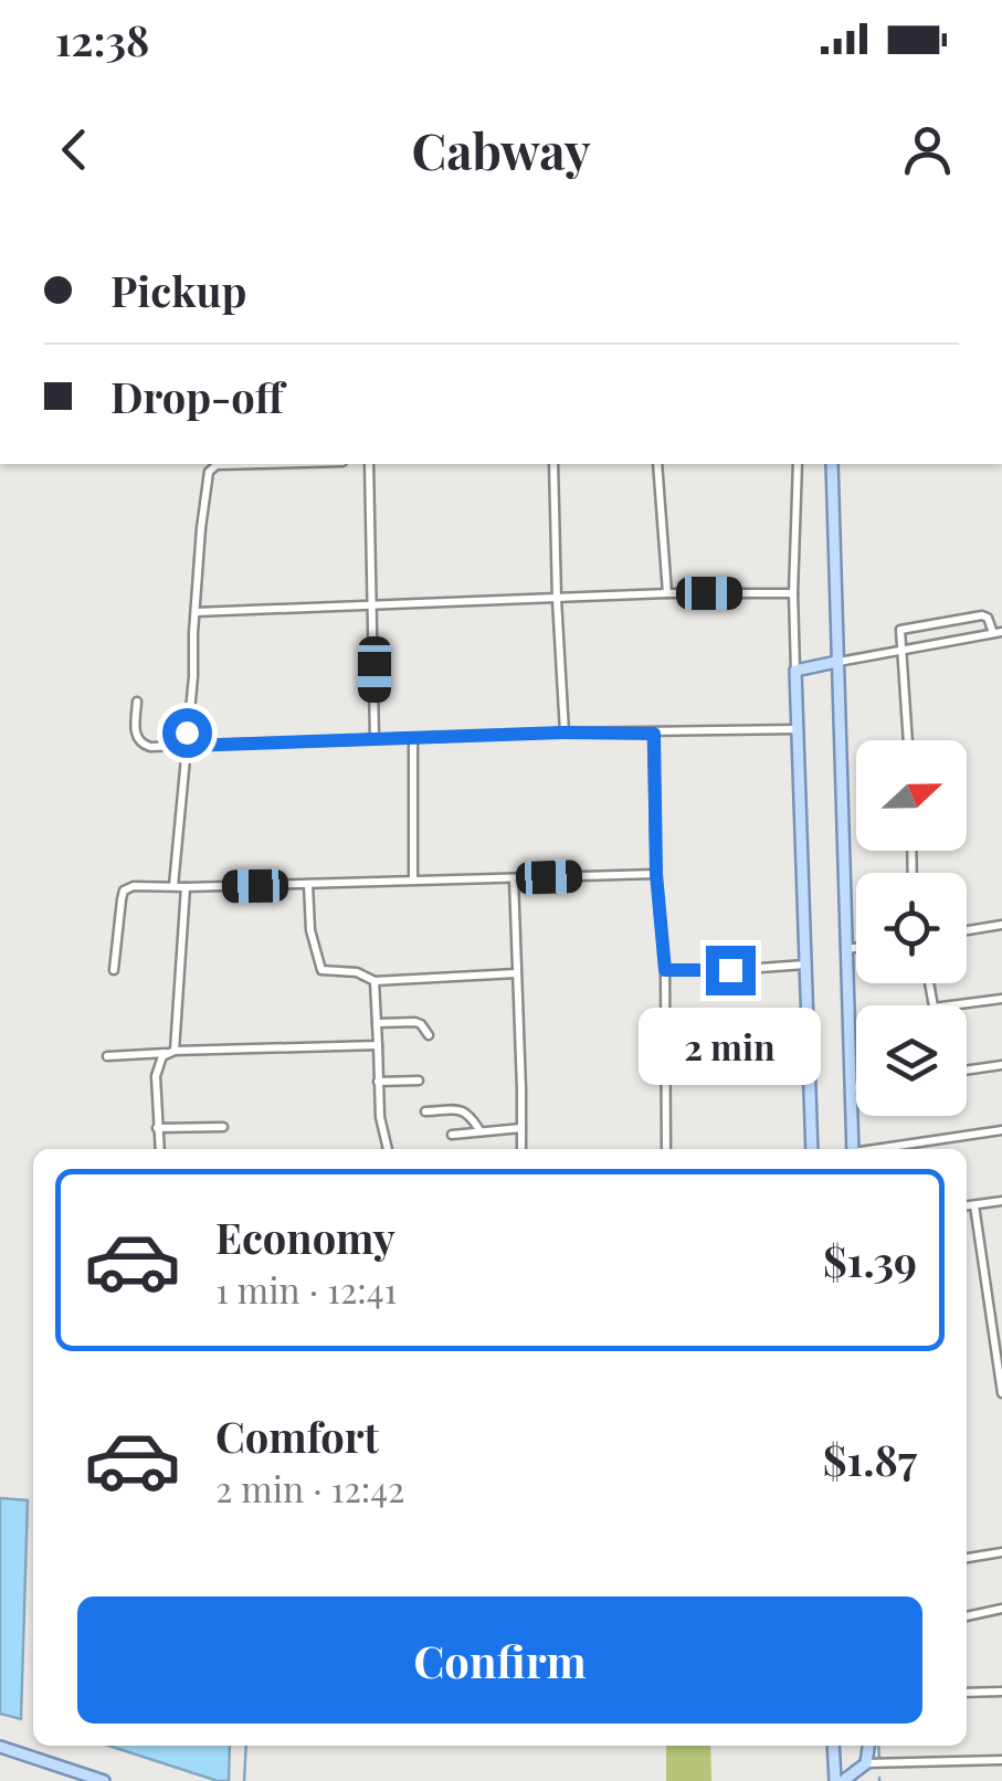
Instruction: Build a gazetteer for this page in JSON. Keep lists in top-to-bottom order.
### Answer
{
  "north": "right",
  "page": {
    "status": "12:38",
    "header": "Cabway",
    "banner": ["Pickup", "Drop-off"],
    "bubble": "2 min",
    "list": [
      {
        "name": "Economy",
        "note": "1 min · 12:41",
        "value": "$1.39"
      },
      {
        "name": "Comfort",
        "note": "2 min · 12:42",
        "value": "$1.87"
      }
    ],
    "buttons": "Confirm"
  }
}
